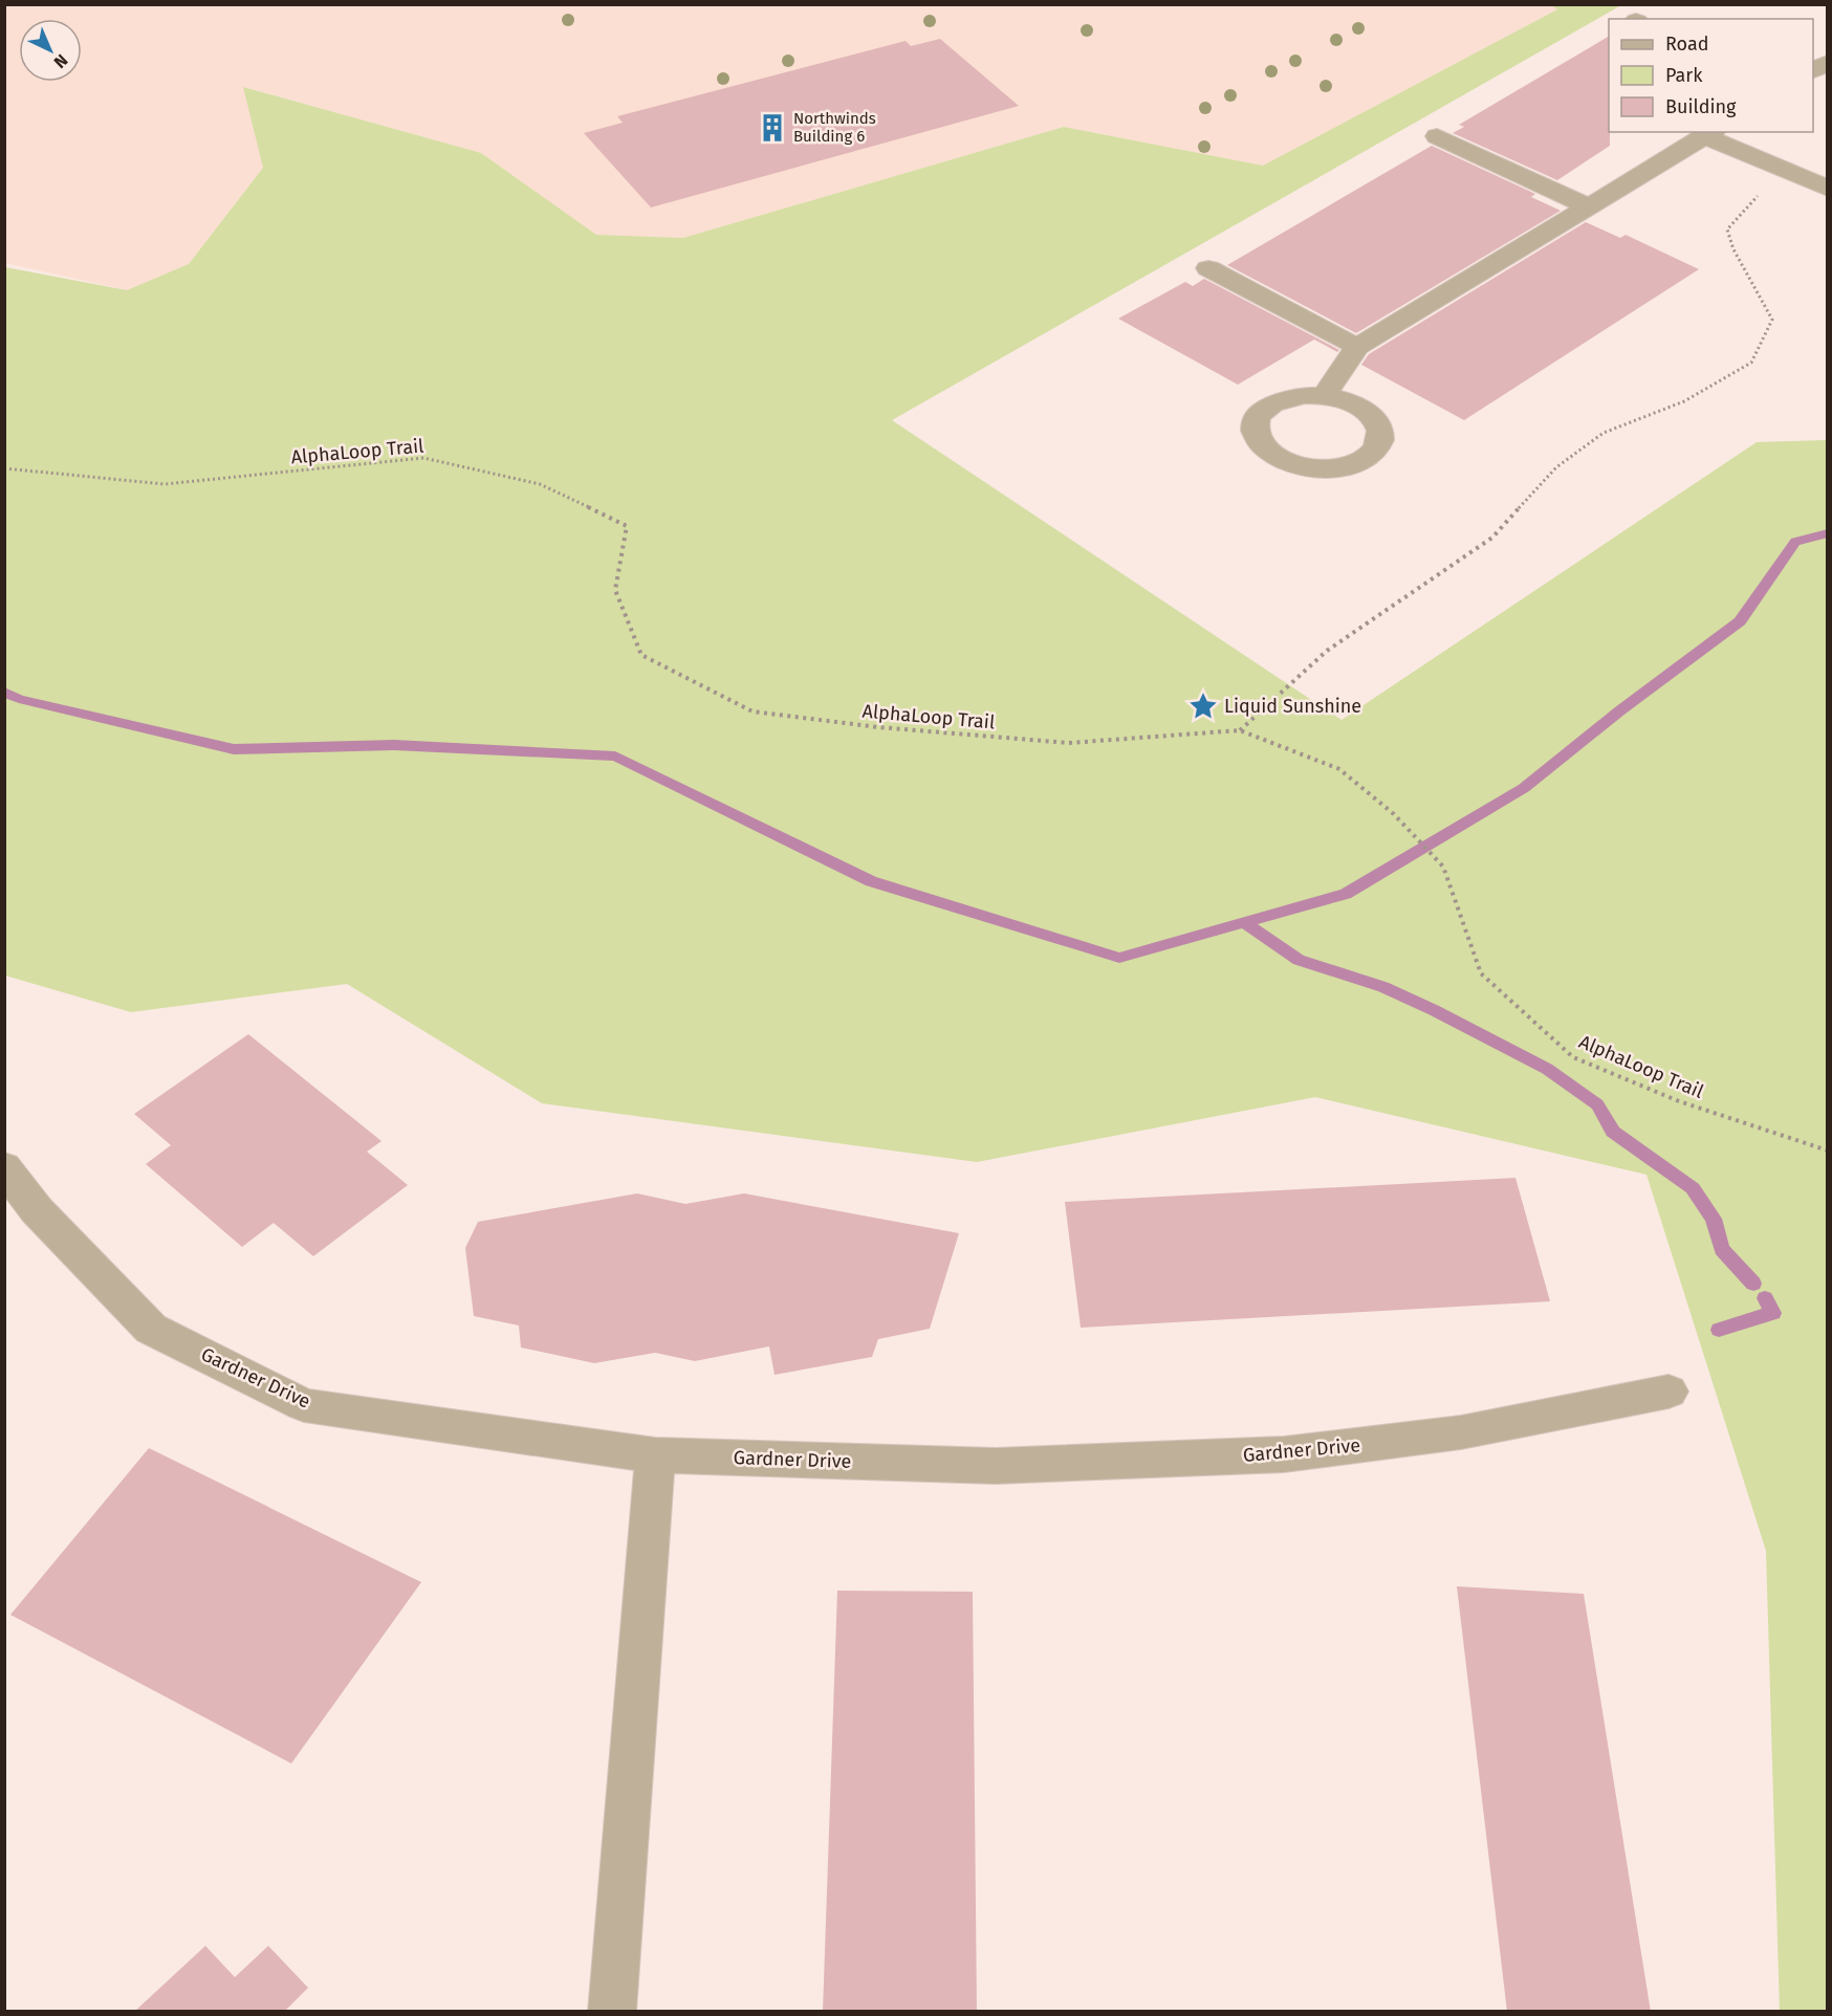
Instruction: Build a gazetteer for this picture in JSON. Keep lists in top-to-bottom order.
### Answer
{
  "streets": {
    "street": ["Gardner Drive"],
    "path": ["AlphaLoop Trail"]
  },
  "places": {
    "building": ["Northwinds Building 6"],
    "place": ["Liquid Sunshine"]
  },
  "legend": ["Road", "Park", "Building"],
  "north": "bottom right"
}
